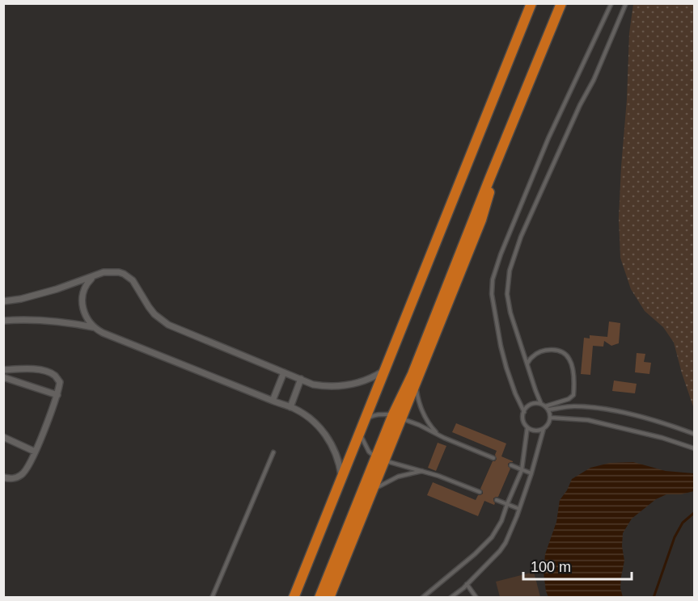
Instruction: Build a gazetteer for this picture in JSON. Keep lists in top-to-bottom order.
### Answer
{
  "scale_bar": "100 m"
}
